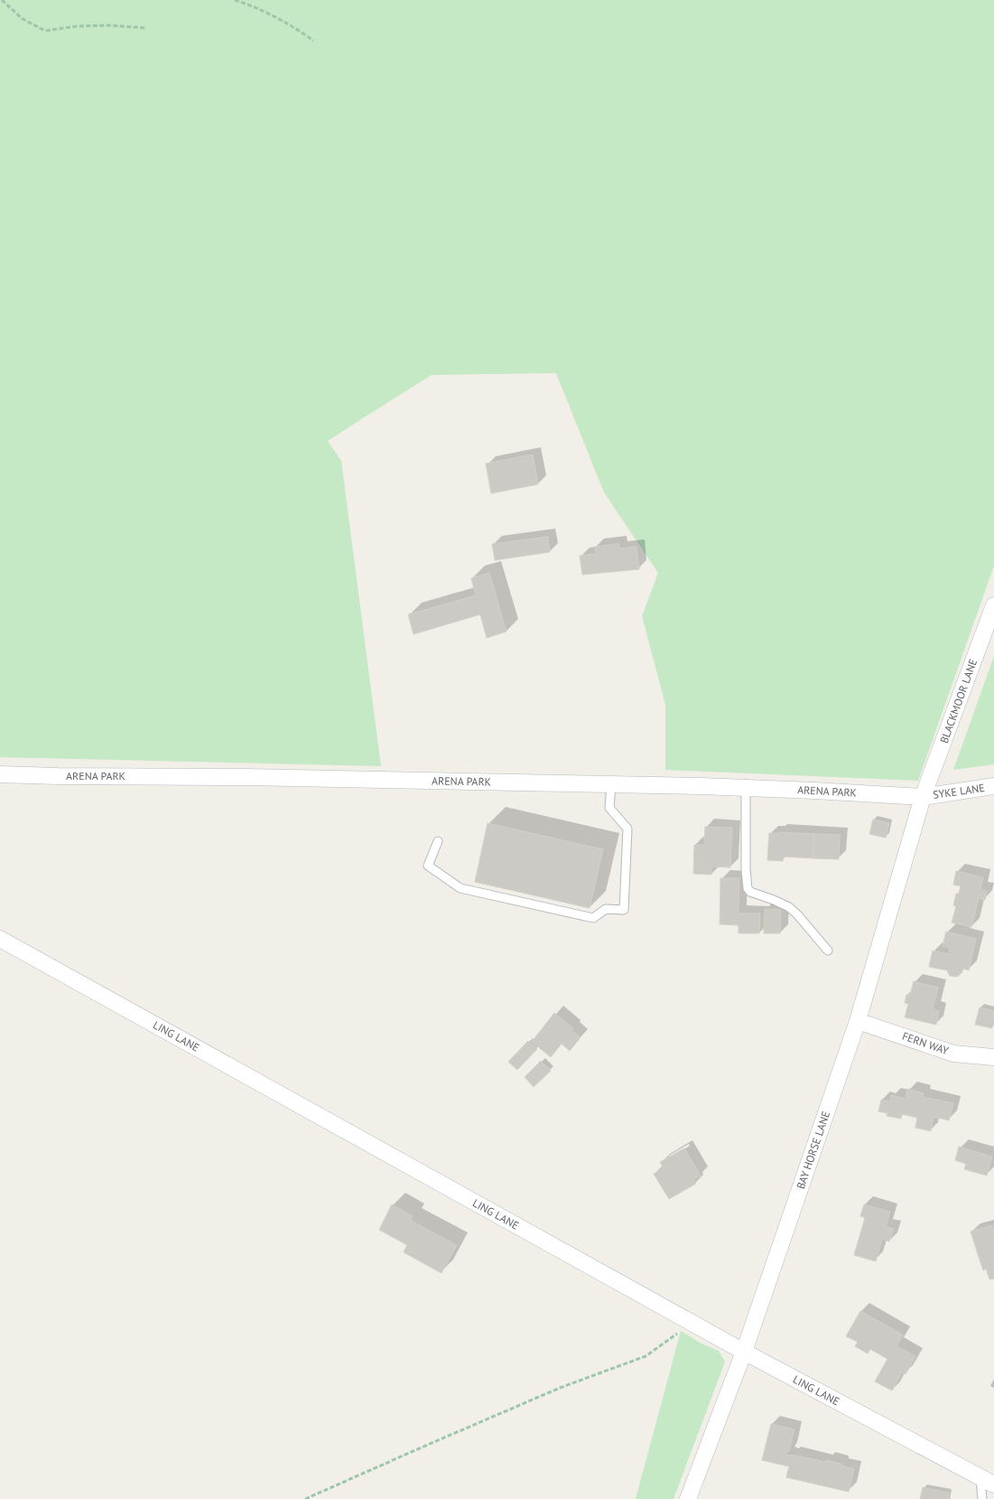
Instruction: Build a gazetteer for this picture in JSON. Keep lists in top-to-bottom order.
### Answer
{
  "streets": {
    "street": [
      "BLACKMOOR LANE",
      "ARENA PARK",
      "SYKE LANE",
      "LING LANE",
      "FERN WAY",
      "BAY HORSE LANE"
    ]
  },
  "crossings": [
    ["BLACKMOOR LANE", "ARENA PARK"],
    ["BLACKMOOR LANE", "SYKE LANE"],
    ["BLACKMOOR LANE", "BAY HORSE LANE"],
    ["ARENA PARK", "SYKE LANE"],
    ["ARENA PARK", "BAY HORSE LANE"],
    ["SYKE LANE", "BAY HORSE LANE"],
    ["LING LANE", "BAY HORSE LANE"],
    ["FERN WAY", "BAY HORSE LANE"]
  ]
}
